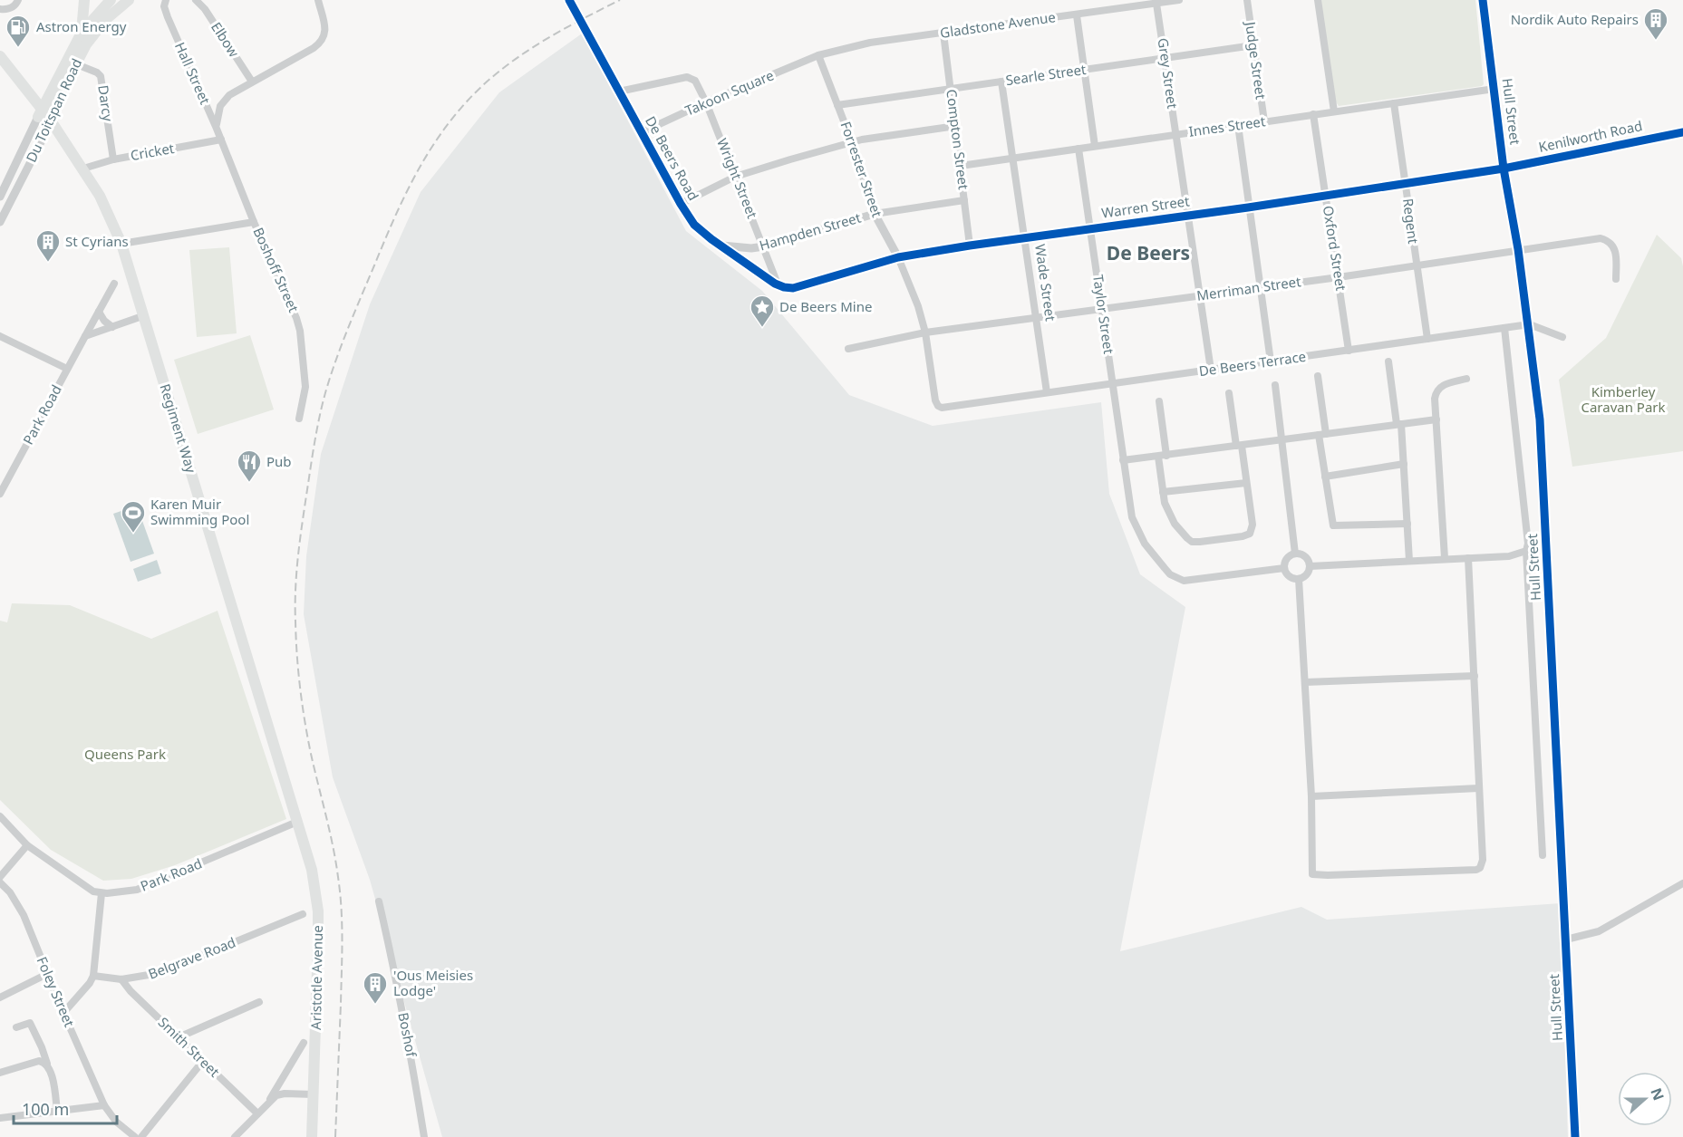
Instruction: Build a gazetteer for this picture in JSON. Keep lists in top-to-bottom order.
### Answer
{
  "streets": {
    "main road": ["Du Toitspan Road", "Regiment Way", "Aristotle Avenue"],
    "street": [
      "Gladstone Avenue",
      "Elbow",
      "Judge Street",
      "Hall Street",
      "Grey Street",
      "Searle Street",
      "Takoon Square",
      "Darcy",
      "Hull Street",
      "Innes Street",
      "Kenilworth Road",
      "Compton Street",
      "Cricket",
      "De Beers Road",
      "Forrester Street",
      "Wright Street",
      "Warren Street",
      "Regent",
      "Hampden Street",
      "Oxford Street",
      "Boshoff Street",
      "Wade Street",
      "Merriman Street",
      "Taylor Street",
      "De Beers Terrace",
      "Park Road",
      "Belgrave Road",
      "Foley Street",
      "Boshof",
      "Smith Street"
    ]
  },
  "crossings": [
    ["Gladstone Avenue", "Grey Street"],
    ["Gladstone Avenue", "Takoon Square"],
    ["Gladstone Avenue", "Compton Street"],
    ["Gladstone Avenue", "Forrester Street"],
    ["Judge Street", "Searle Street"],
    ["Judge Street", "Innes Street"],
    ["Hall Street", "Boshoff Street"],
    ["Grey Street", "Searle Street"],
    ["Grey Street", "Innes Street"],
    ["Grey Street", "Warren Street"],
    ["Grey Street", "Merriman Street"],
    ["Grey Street", "De Beers Terrace"],
    ["Searle Street", "Compton Street"],
    ["Searle Street", "Forrester Street"],
    ["Searle Street", "Wade Street"],
    ["Takoon Square", "De Beers Road"],
    ["Takoon Square", "Forrester Street"],
    ["Takoon Square", "Wright Street"],
    ["Darcy", "Du Toitspan Road"],
    ["Darcy", "Cricket"],
    ["Du Toitspan Road", "Regiment Way"],
    ["Hull Street", "Innes Street"],
    ["Hull Street", "Kenilworth Road"],
    ["Hull Street", "Warren Street"],
    ["Hull Street", "Merriman Street"],
    ["Hull Street", "Taylor Street"],
    ["Hull Street", "De Beers Terrace"],
    ["Innes Street", "Compton Street"],
    ["Innes Street", "Regent"],
    ["Innes Street", "Oxford Street"],
    ["Innes Street", "Wade Street"],
    ["Innes Street", "Taylor Street"],
    ["Kenilworth Road", "Warren Street"],
    ["Compton Street", "Warren Street"],
    ["Compton Street", "Hampden Street"],
    ["Cricket", "Boshoff Street"],
    ["Cricket", "Regiment Way"],
    ["De Beers Road", "Wright Street"],
    ["De Beers Road", "Warren Street"],
    ["De Beers Road", "Hampden Street"],
    ["Forrester Street", "Warren Street"],
    ["Forrester Street", "Hampden Street"],
    ["Forrester Street", "Merriman Street"],
    ["Forrester Street", "De Beers Terrace"],
    ["Wright Street", "Hampden Street"],
    ["Warren Street", "Regent"],
    ["Warren Street", "Oxford Street"],
    ["Warren Street", "Wade Street"],
    ["Warren Street", "Taylor Street"],
    ["Regent", "Merriman Street"],
    ["Regent", "De Beers Terrace"],
    ["Oxford Street", "Merriman Street"],
    ["Oxford Street", "De Beers Terrace"],
    ["Wade Street", "Merriman Street"],
    ["Wade Street", "De Beers Terrace"],
    ["Merriman Street", "Taylor Street"],
    ["Taylor Street", "De Beers Terrace"],
    ["Park Road", "Regiment Way"],
    ["Park Road", "Aristotle Avenue"],
    ["Regiment Way", "Aristotle Avenue"],
    ["Belgrave Road", "Smith Street"]
  ],
  "districts": ["De Beers"],
  "parks": ["Kimberley Caravan Park", "Queens Park"],
  "places": {
    "building": ["Nordik Auto Repairs", "St Cyrians", "'Ous Meisies Lodge'"],
    "fuel station": ["Astron Energy"],
    "place": ["De Beers Mine"],
    "restaurant": ["Pub"],
    "sports": ["Karen Muir Swimming Pool"]
  },
  "scale_bar": "100 m",
  "north": "right"
}
